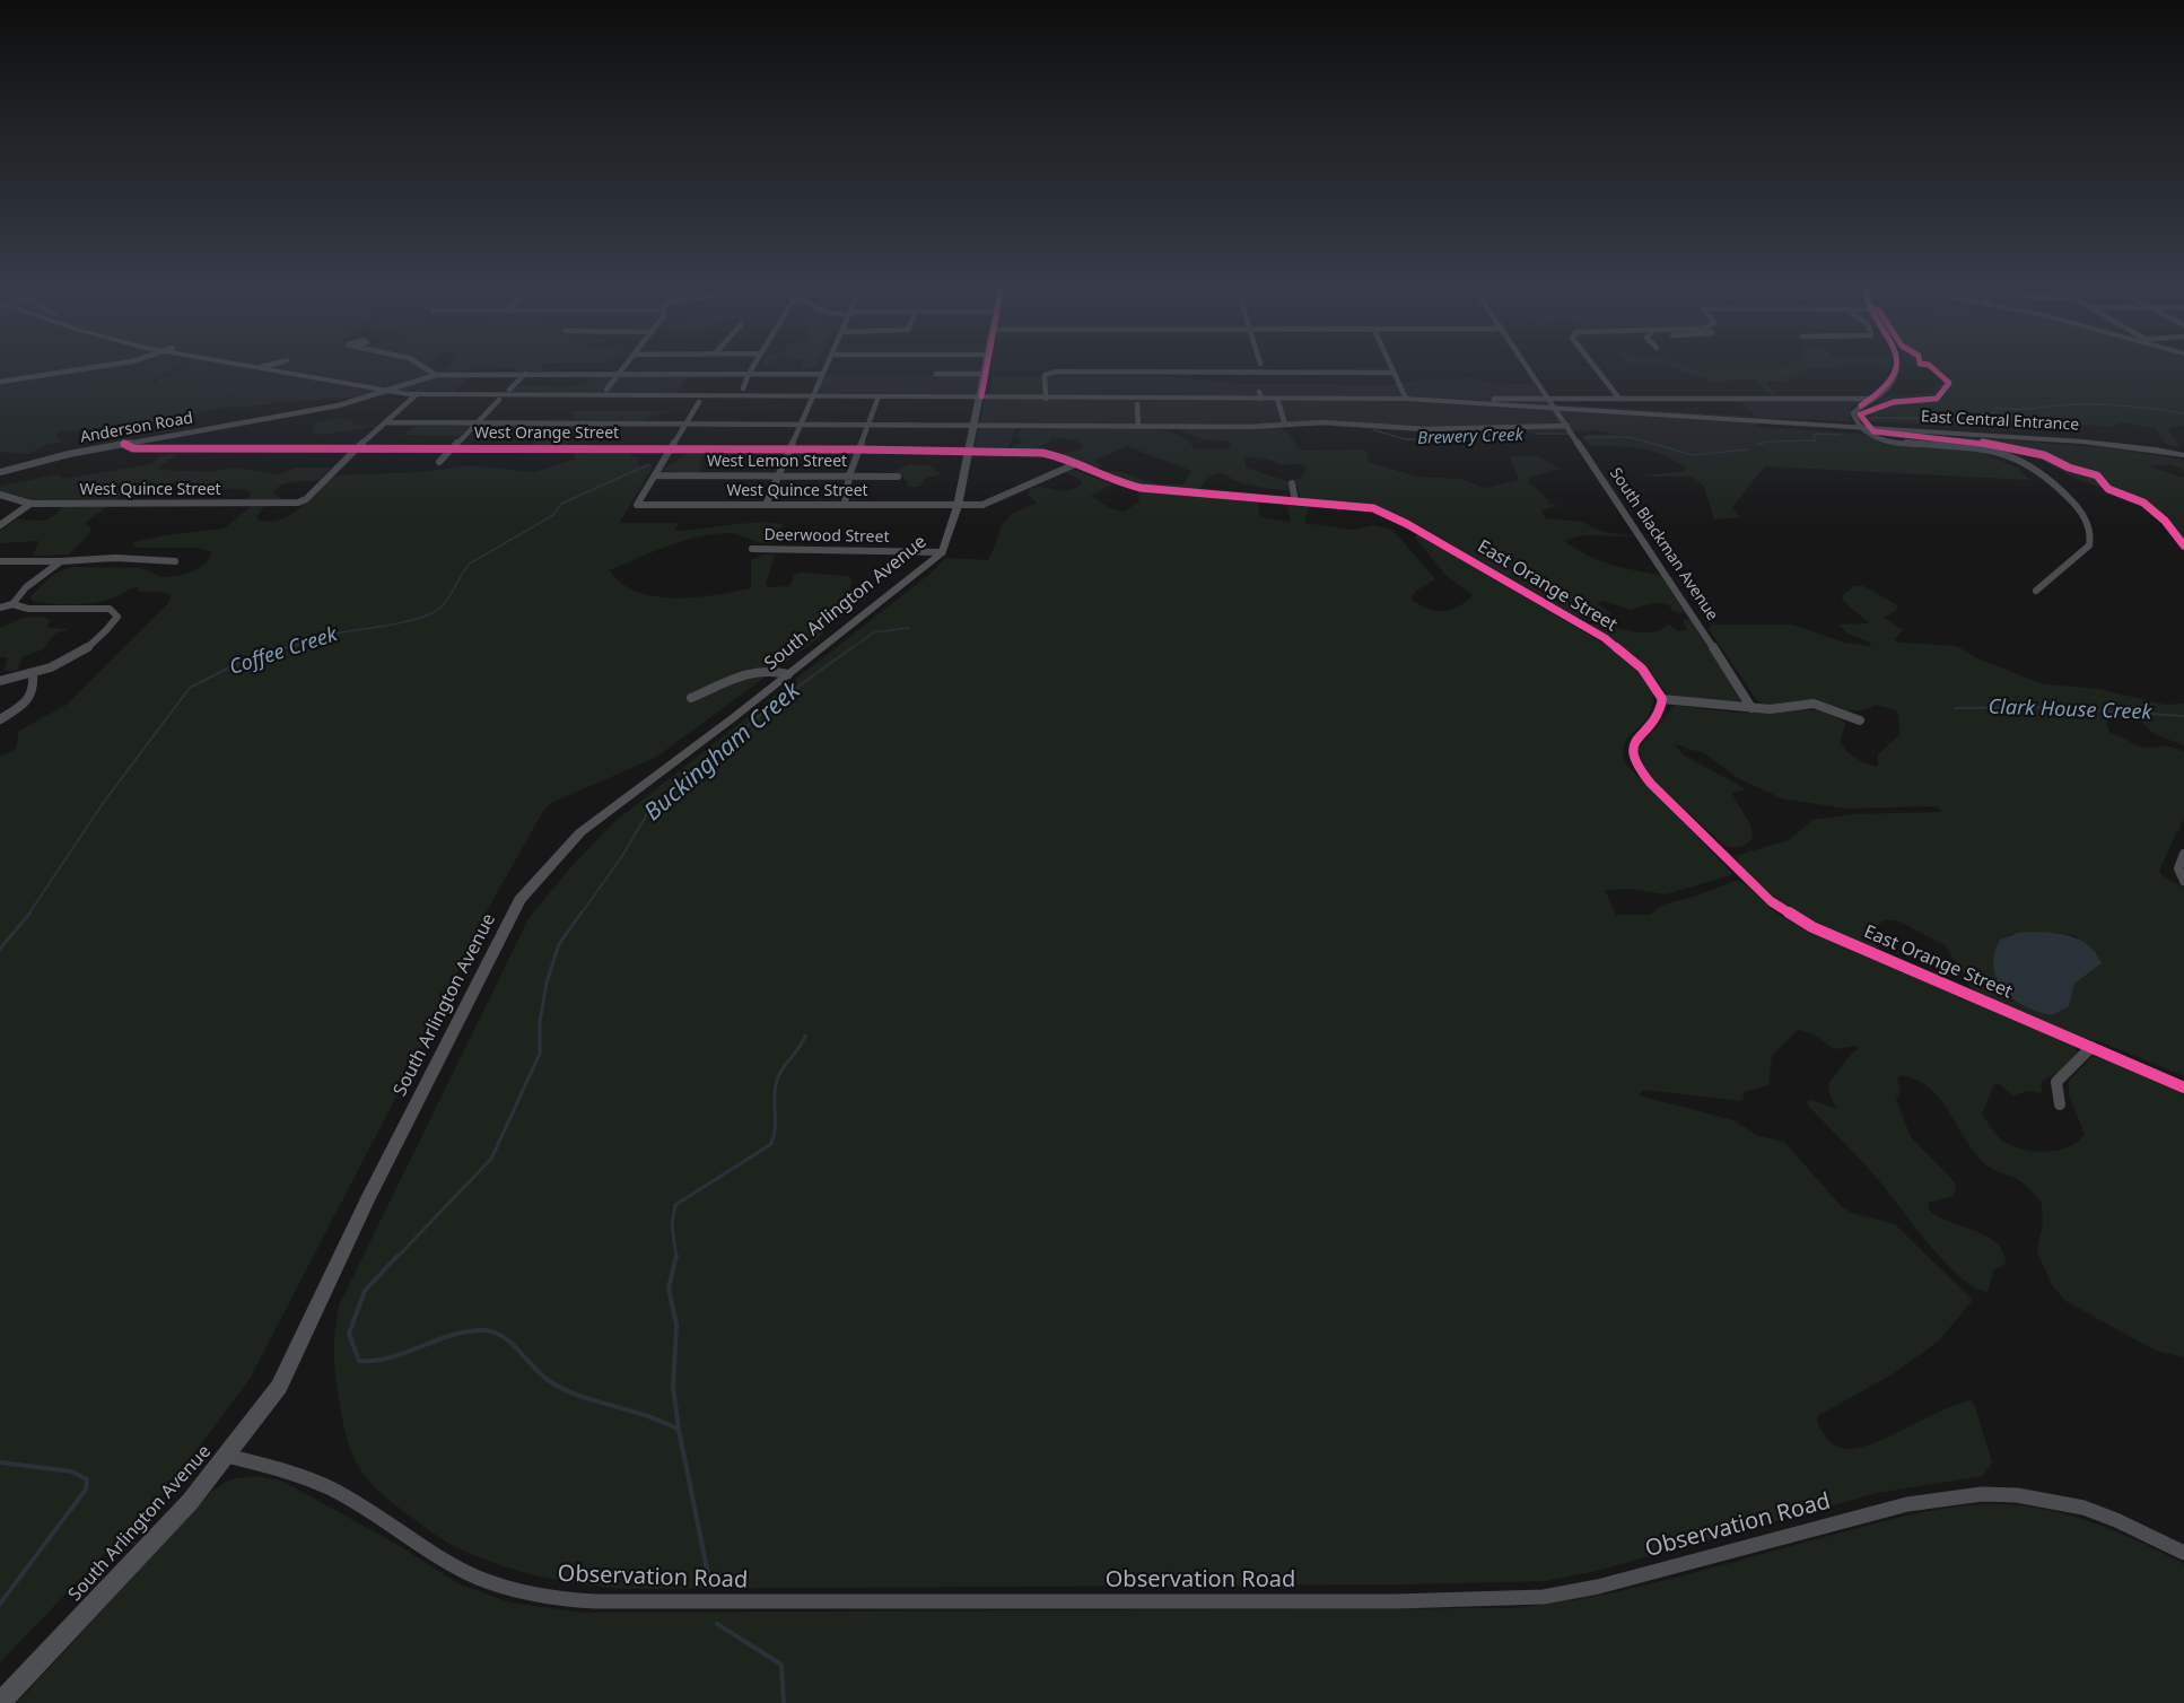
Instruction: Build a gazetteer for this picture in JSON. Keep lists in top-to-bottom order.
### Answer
{
  "streets": {
    "highway": ["East Central Entrance"],
    "main road": ["South Arlington Avenue"],
    "street": [
      "Anderson Road",
      "West Orange Street",
      "West Lemon Street",
      "West Quince Street",
      "Deerwood Street",
      "South Blackman Avenue",
      "East Orange Street",
      "Observation Road"
    ]
  },
  "crossings": [
    ["East Central Entrance", "Anderson Road"],
    ["East Central Entrance", "South Blackman Avenue"],
    ["East Central Entrance", "South Arlington Avenue"],
    ["Anderson Road", "West Orange Street"],
    ["West Orange Street", "West Quince Street"],
    ["West Orange Street", "East Orange Street"],
    ["West Orange Street", "South Arlington Avenue"],
    ["West Lemon Street", "West Quince Street"],
    ["West Quince Street", "East Orange Street"],
    ["West Quince Street", "South Arlington Avenue"],
    ["Deerwood Street", "South Arlington Avenue"],
    ["East Orange Street", "South Arlington Avenue"],
    ["South Arlington Avenue", "Observation Road"]
  ],
  "water": [
    "Brewery Creek",
    "Coffee Creek",
    "Clark House Creek",
    "Buckingham Creek"
  ]
}
